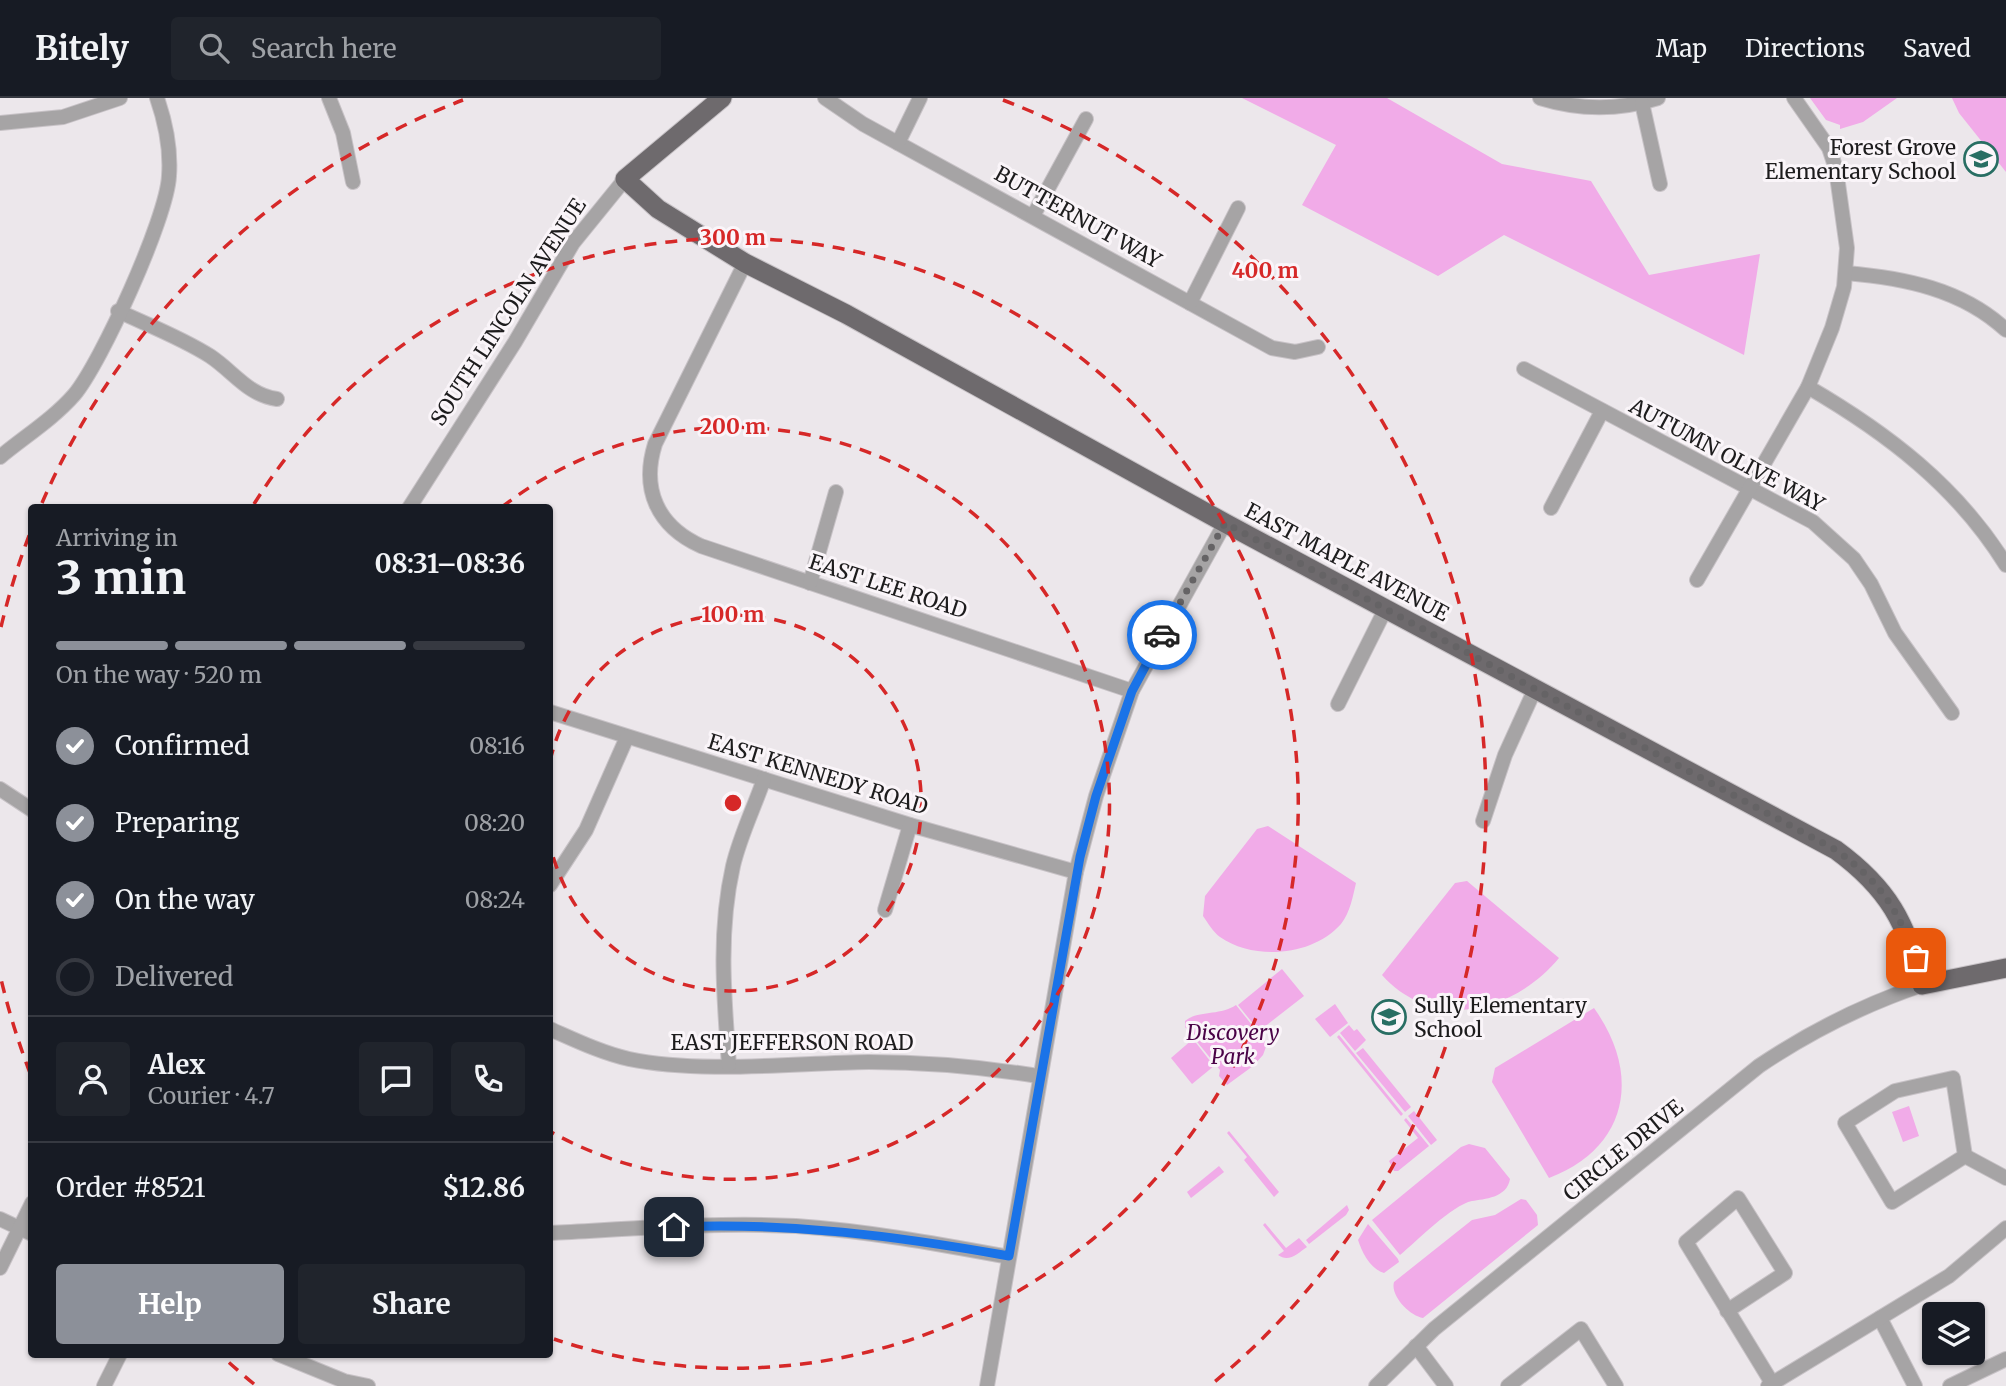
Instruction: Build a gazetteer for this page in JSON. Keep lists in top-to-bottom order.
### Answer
{
  "streets": {
    "main road": ["SOUTH LINCOLN AVENUE", "EAST MAPLE AVENUE"],
    "street": [
      "BUTTERNUT WAY",
      "AUTUMN OLIVE WAY",
      "EAST LEE ROAD",
      "EAST KENNEDY ROAD",
      "EAST JEFFERSON ROAD",
      "CIRCLE DRIVE"
    ]
  },
  "crossings": [
    ["SOUTH LINCOLN AVENUE", "EAST MAPLE AVENUE"],
    ["EAST MAPLE AVENUE", "EAST LEE ROAD"],
    ["EAST MAPLE AVENUE", "CIRCLE DRIVE"]
  ],
  "parks": ["Discovery Park"],
  "places": {
    "school or university": ["Forest Grove Elementary School", "Sully Elementary School"]
  },
  "page": {
    "header": "Bitely",
    "search": "Search here",
    "nav": ["Map", "Directions", "Saved"],
    "heading": ["3 min", "Arriving in", "08:31–08:36"],
    "panel": [
      "Alex",
      "Courier · 4.7",
      "Order #8521",
      "$12.86"
    ],
    "bar": "On the way · 520 m",
    "list": [
      ["Confirmed", "08:16"],
      ["Preparing", "08:20"],
      ["On the way", "08:24"],
      "Delivered"
    ],
    "buttons": ["Help", "Share"]
  },
  "rings": [
    "300 m",
    "400 m",
    "200 m",
    "100 m"
  ]
}
